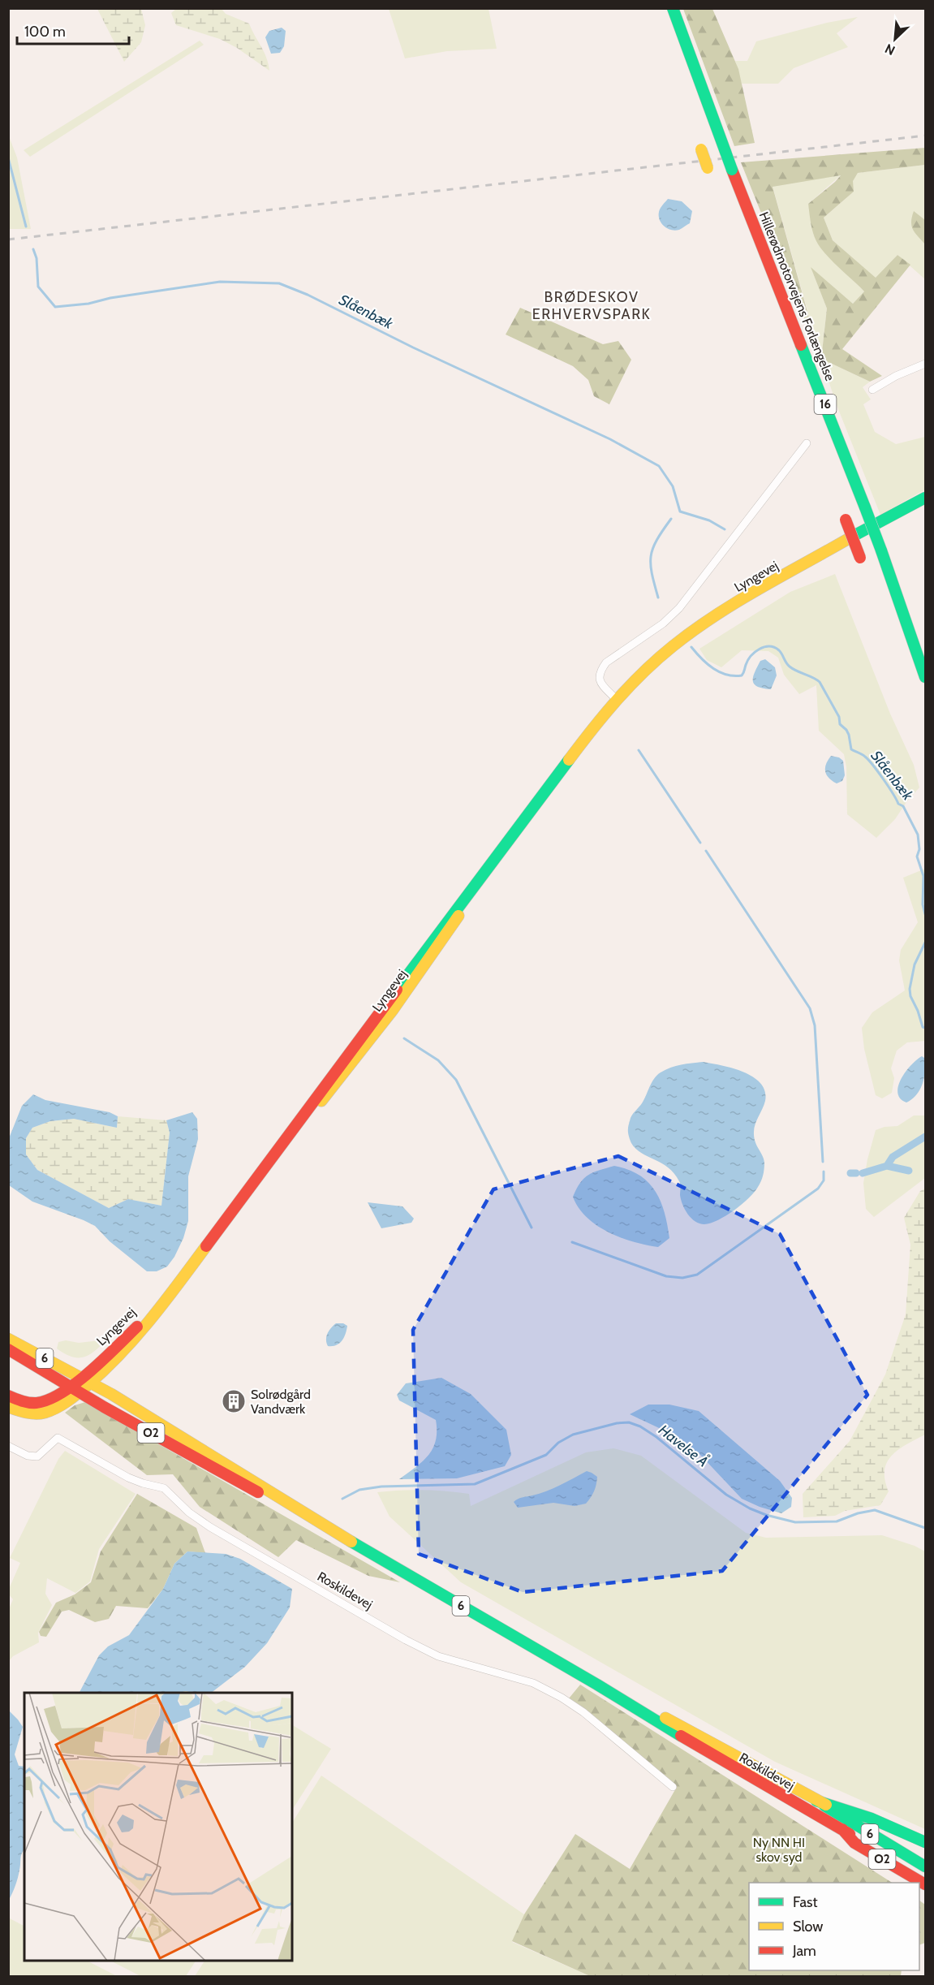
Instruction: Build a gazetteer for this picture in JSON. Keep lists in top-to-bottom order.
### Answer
{
  "streets": {
    "main road": [
      "Hillerødmotorvejens Forlængelse",
      "16",
      "Lyngevej",
      "6",
      "O2",
      "Roskildevej"
    ]
  },
  "crossings": [
    ["Lyngevej", "6"],
    ["Lyngevej", "Roskildevej"],
    ["6", "Roskildevej"],
    ["O2", "Roskildevej"]
  ],
  "districts": ["BRØDESKOV ERHVERVSPARK"],
  "water": ["Slåenbæk", "Havelse Å"],
  "parks": ["Ny NN HI skov syd"],
  "places": {
    "building": ["Solrødgård Vandværk"]
  },
  "legend": ["Fast", "Slow", "Jam"],
  "scale_bar": "100 m",
  "north": "bottom left"
}
